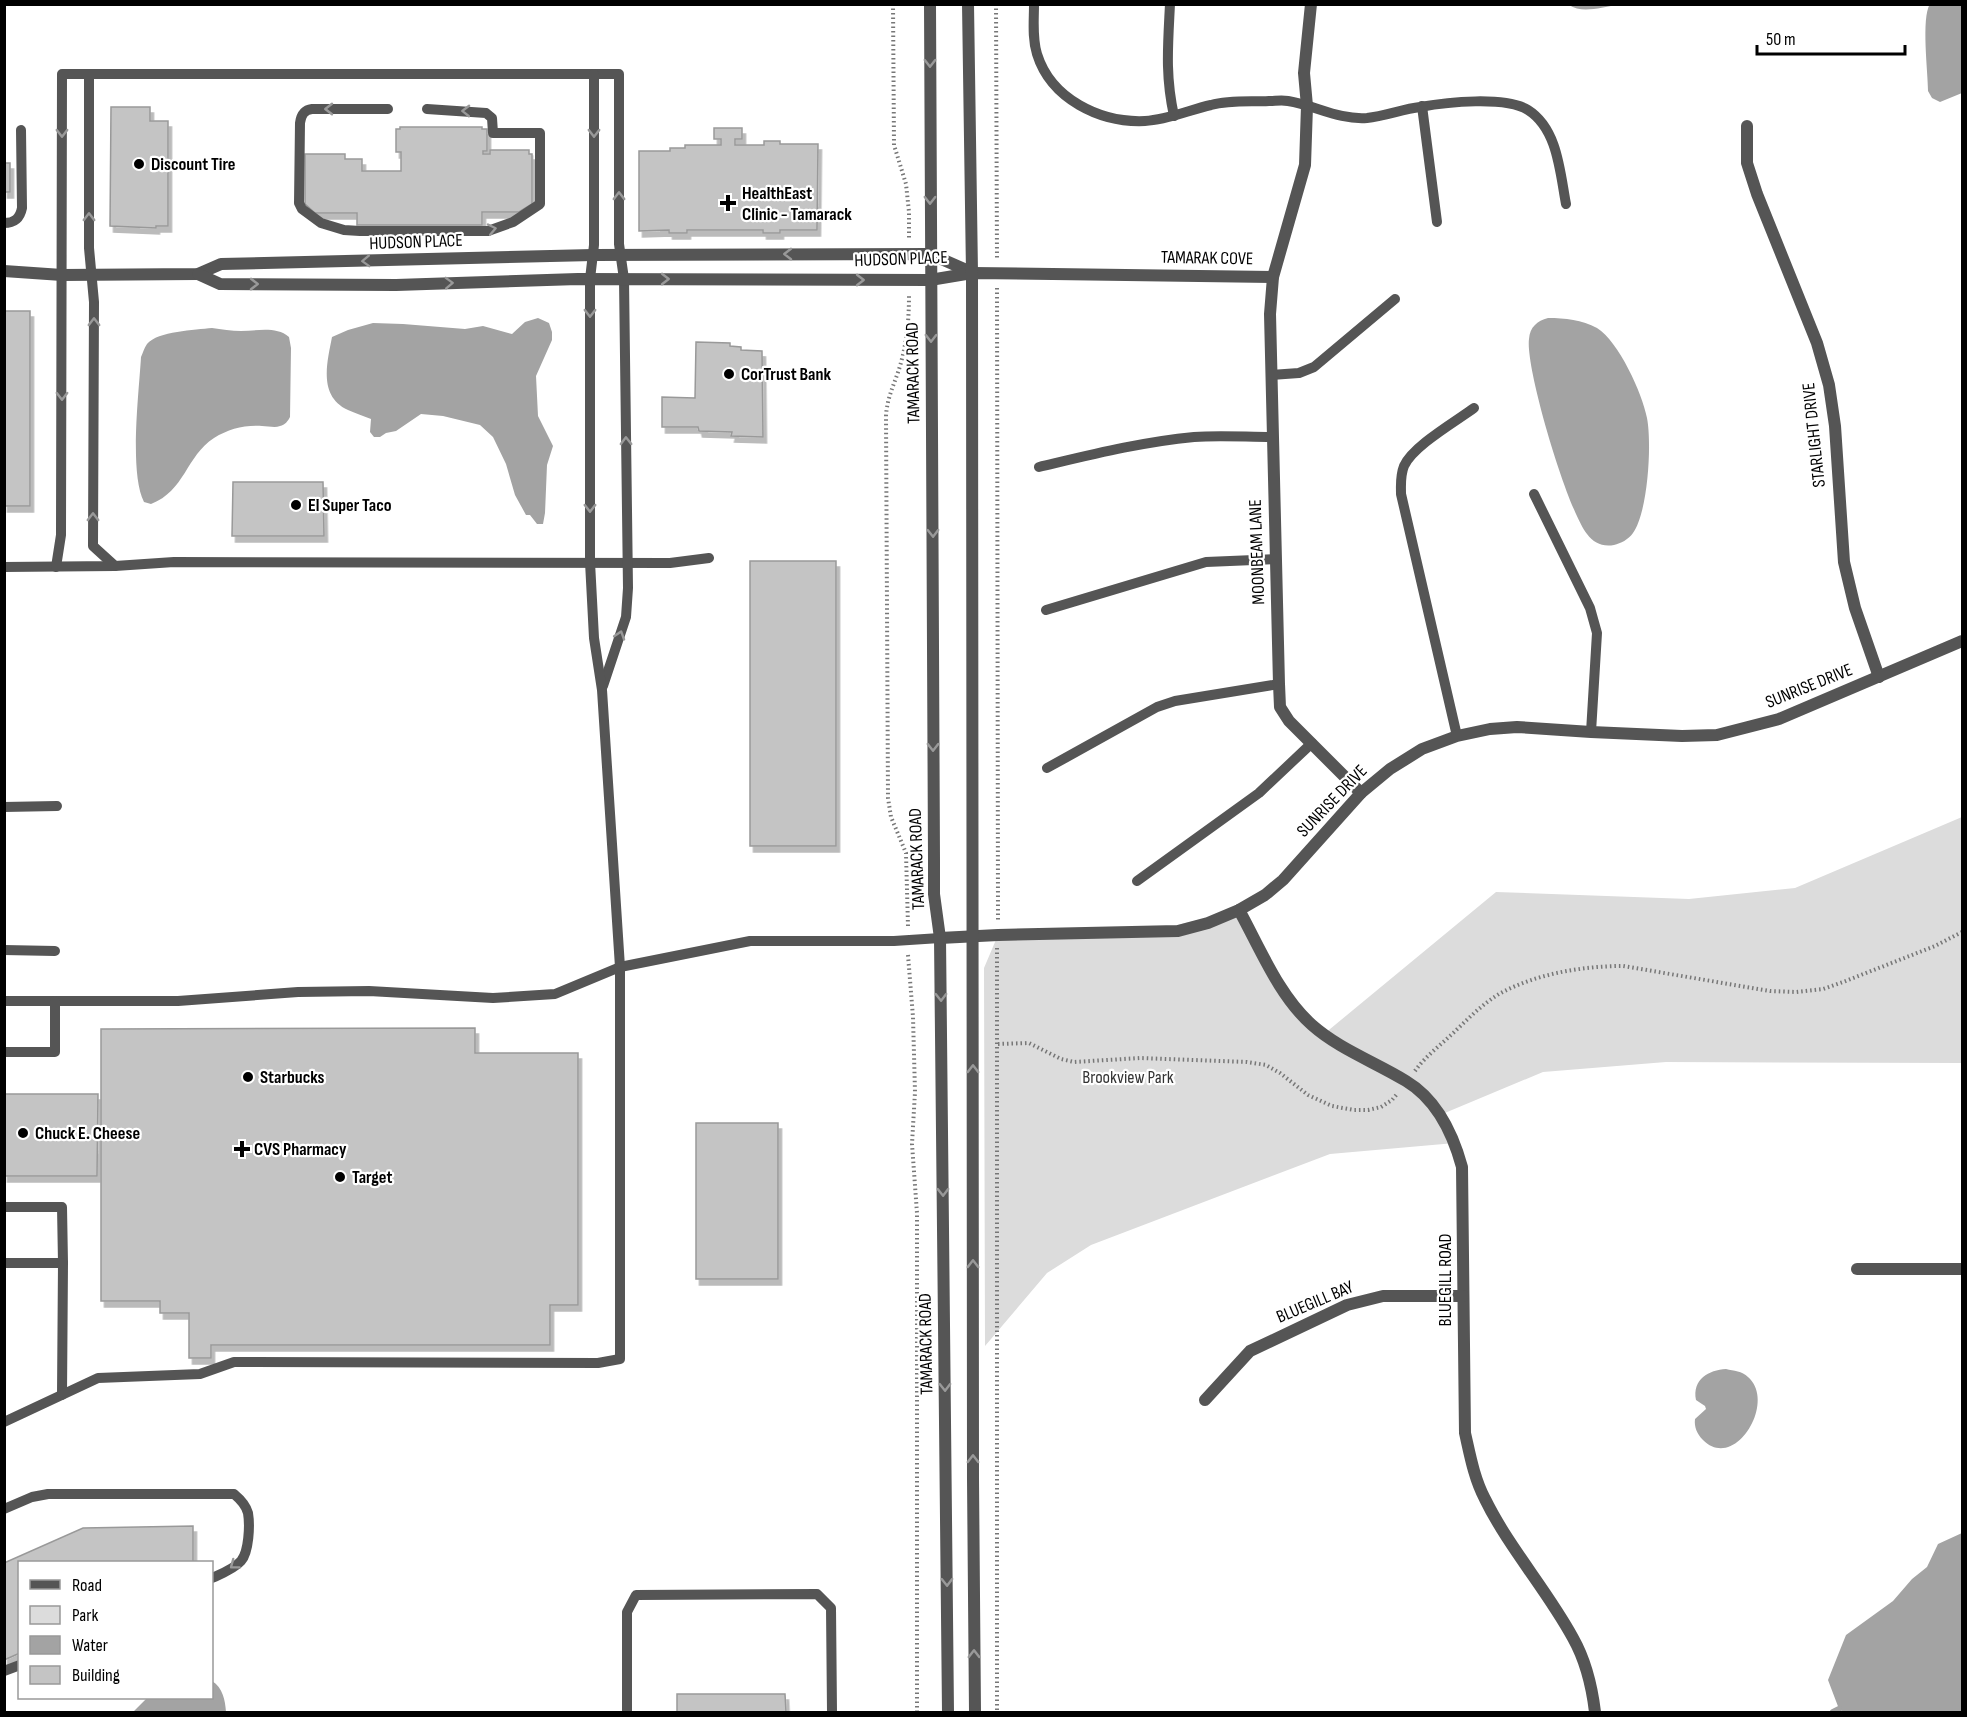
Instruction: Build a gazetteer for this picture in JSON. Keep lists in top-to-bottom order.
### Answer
{
  "streets": {
    "street": [
      "HUDSON PLACE",
      "TAMARAK COVE",
      "TAMARACK ROAD",
      "STARLIGHT DRIVE",
      "MOONBEAM LANE",
      "SUNRISE DRIVE",
      "BLUEGILL ROAD",
      "BLUEGILL BAY"
    ]
  },
  "crossings": [
    ["HUDSON PLACE", "TAMARAK COVE"],
    ["HUDSON PLACE", "TAMARACK ROAD"],
    ["TAMARAK COVE", "MOONBEAM LANE"],
    ["TAMARACK ROAD", "SUNRISE DRIVE"],
    ["STARLIGHT DRIVE", "SUNRISE DRIVE"],
    ["MOONBEAM LANE", "SUNRISE DRIVE"],
    ["SUNRISE DRIVE", "BLUEGILL ROAD"],
    ["BLUEGILL ROAD", "BLUEGILL BAY"]
  ],
  "parks": ["Brookview Park"],
  "places": {
    "other": [
      "Discount Tire",
      "CorTrust Bank",
      "El Super Taco",
      "Starbucks",
      "Chuck E. Cheese",
      "Target"
    ],
    "health": ["HealthEast Clinic - Tamarack", "CVS Pharmacy"]
  },
  "legend": [
    "Road",
    "Park",
    "Water",
    "Building"
  ],
  "scale_bar": "50 m"
}
